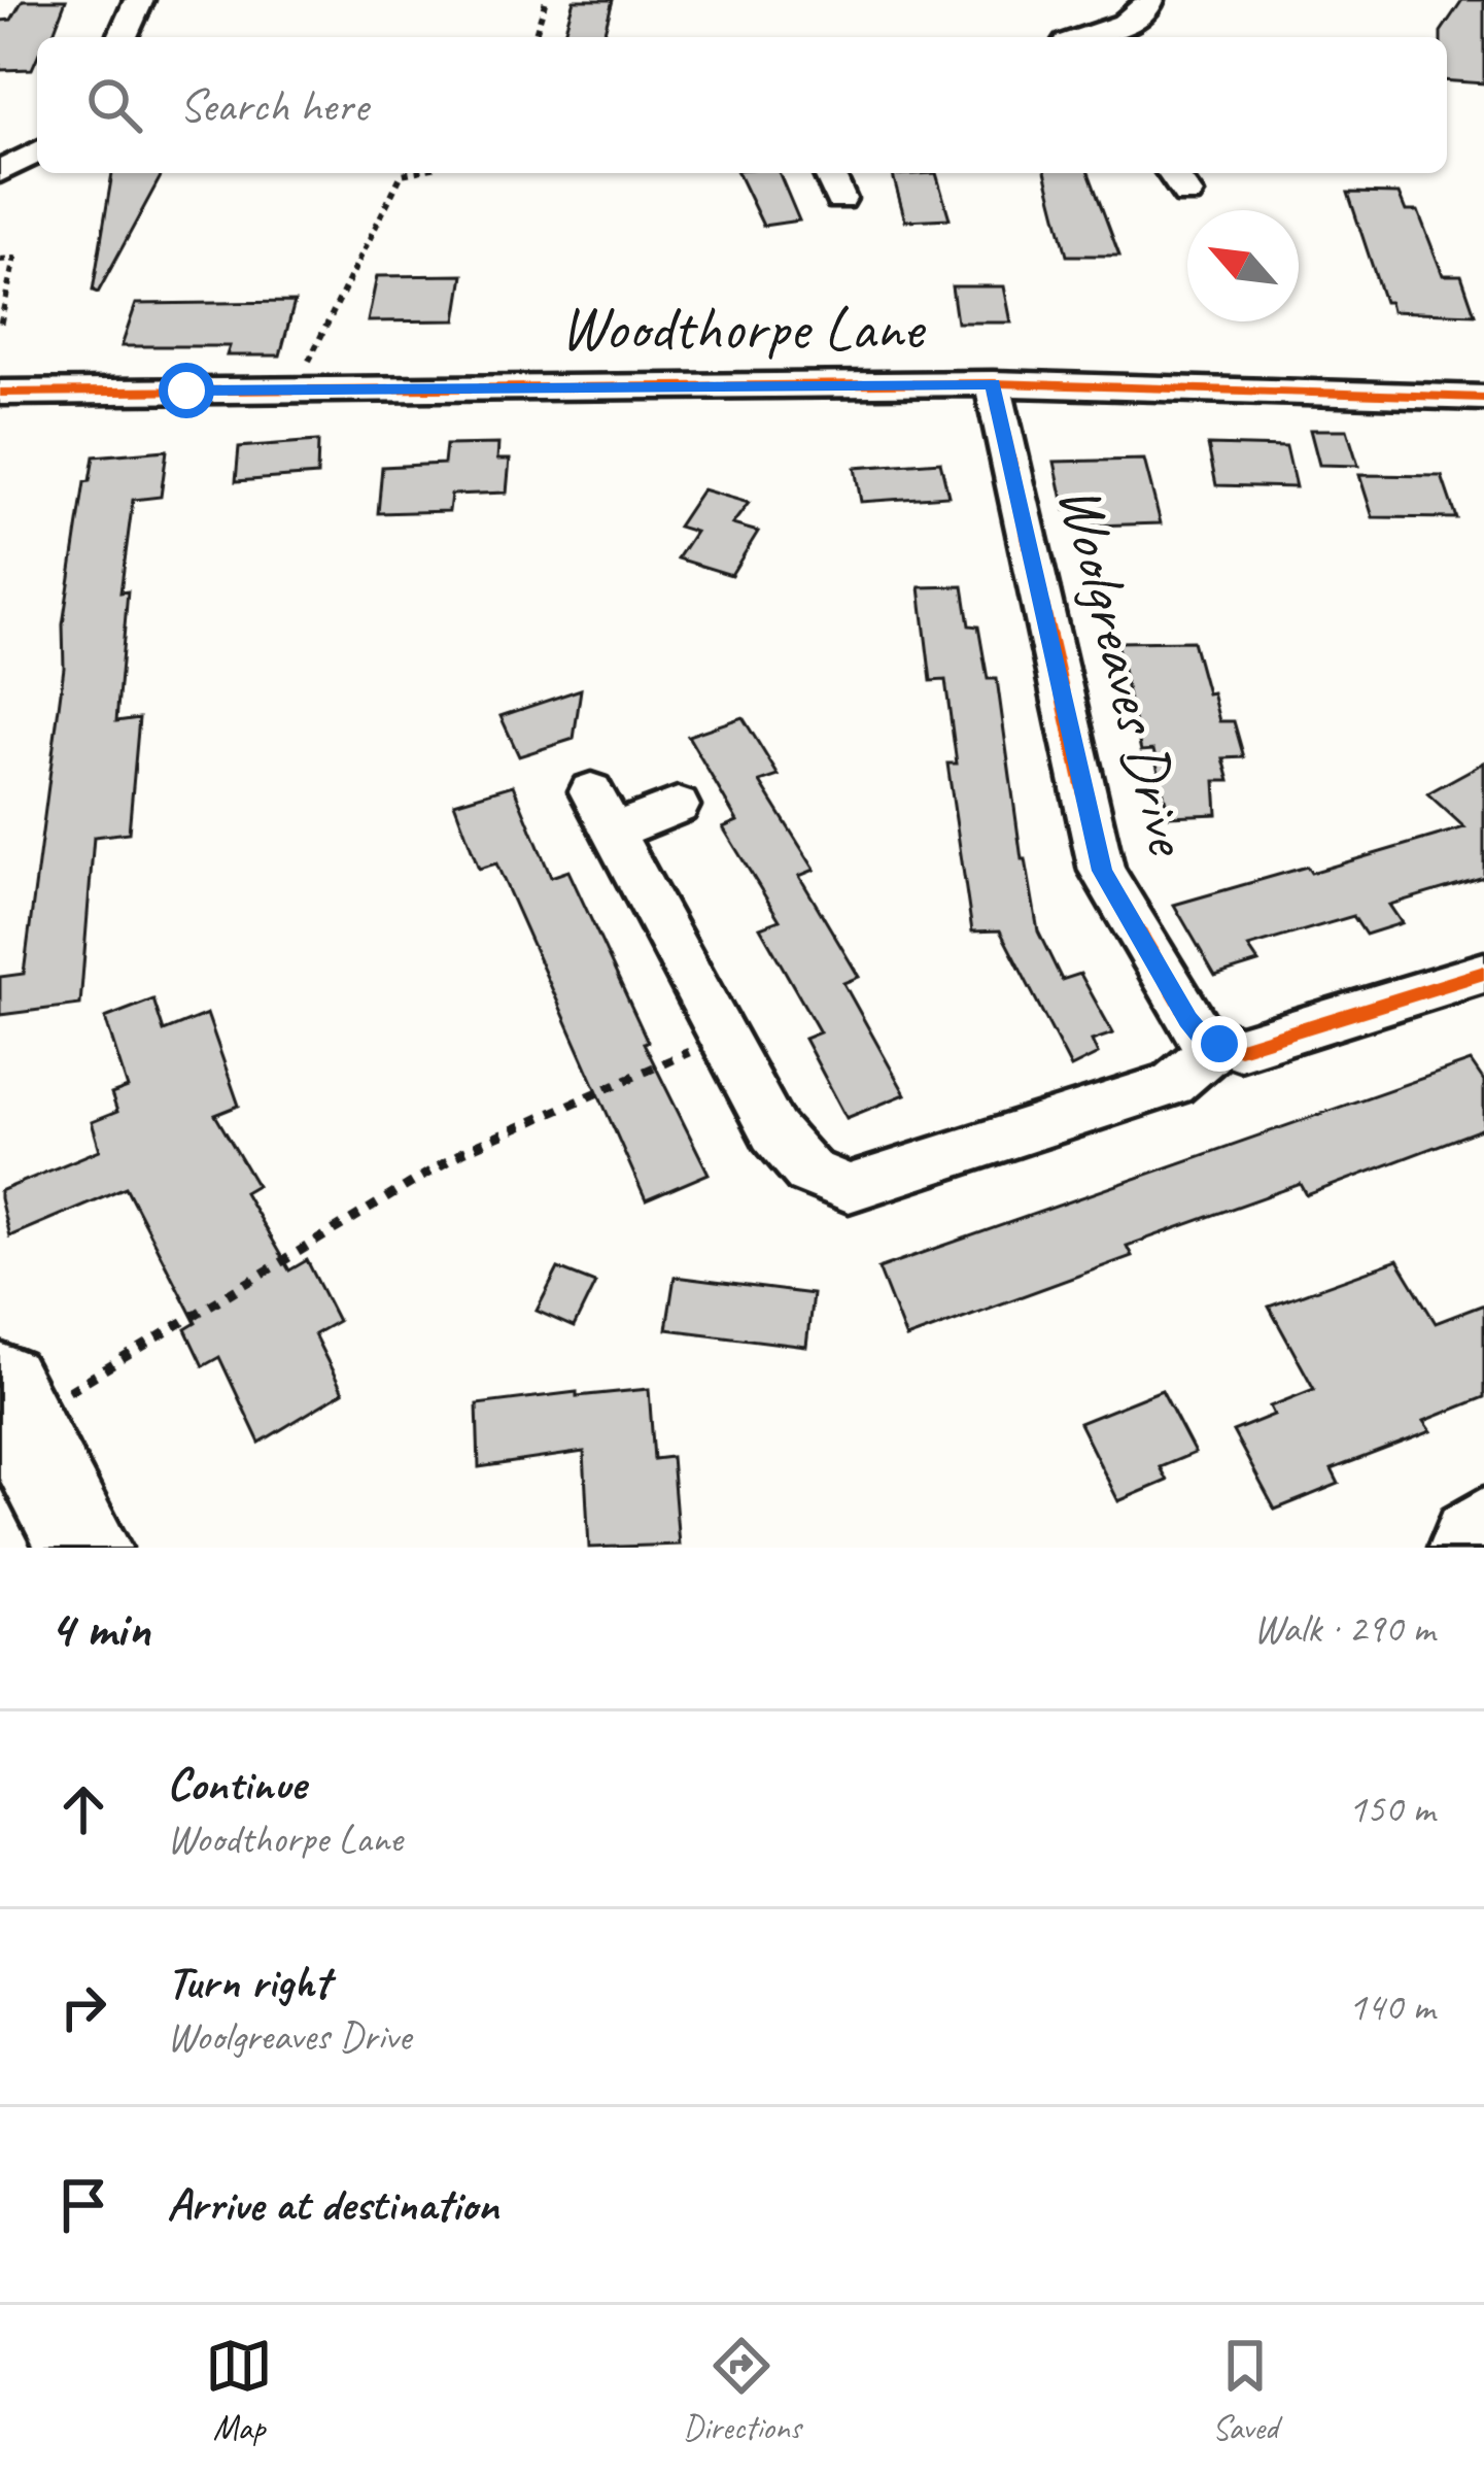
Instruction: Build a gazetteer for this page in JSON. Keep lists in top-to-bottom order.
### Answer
{
  "streets": {
    "street": ["Woodthorpe Lane", "Woolgreaves Drive"]
  },
  "crossings": [
    ["Woodthorpe Lane", "Woolgreaves Drive"]
  ],
  "north": "top left",
  "page": {
    "search": "Search here",
    "heading": ["4 min", "Walk · 290 m"],
    "list": [
      ["Continue", "Woodthorpe Lane", "150 m"],
      ["Turn right", "Woolgreaves Drive", "140 m"],
      "Arrive at destination"
    ],
    "nav": ["Map", "Directions", "Saved"]
  }
}
